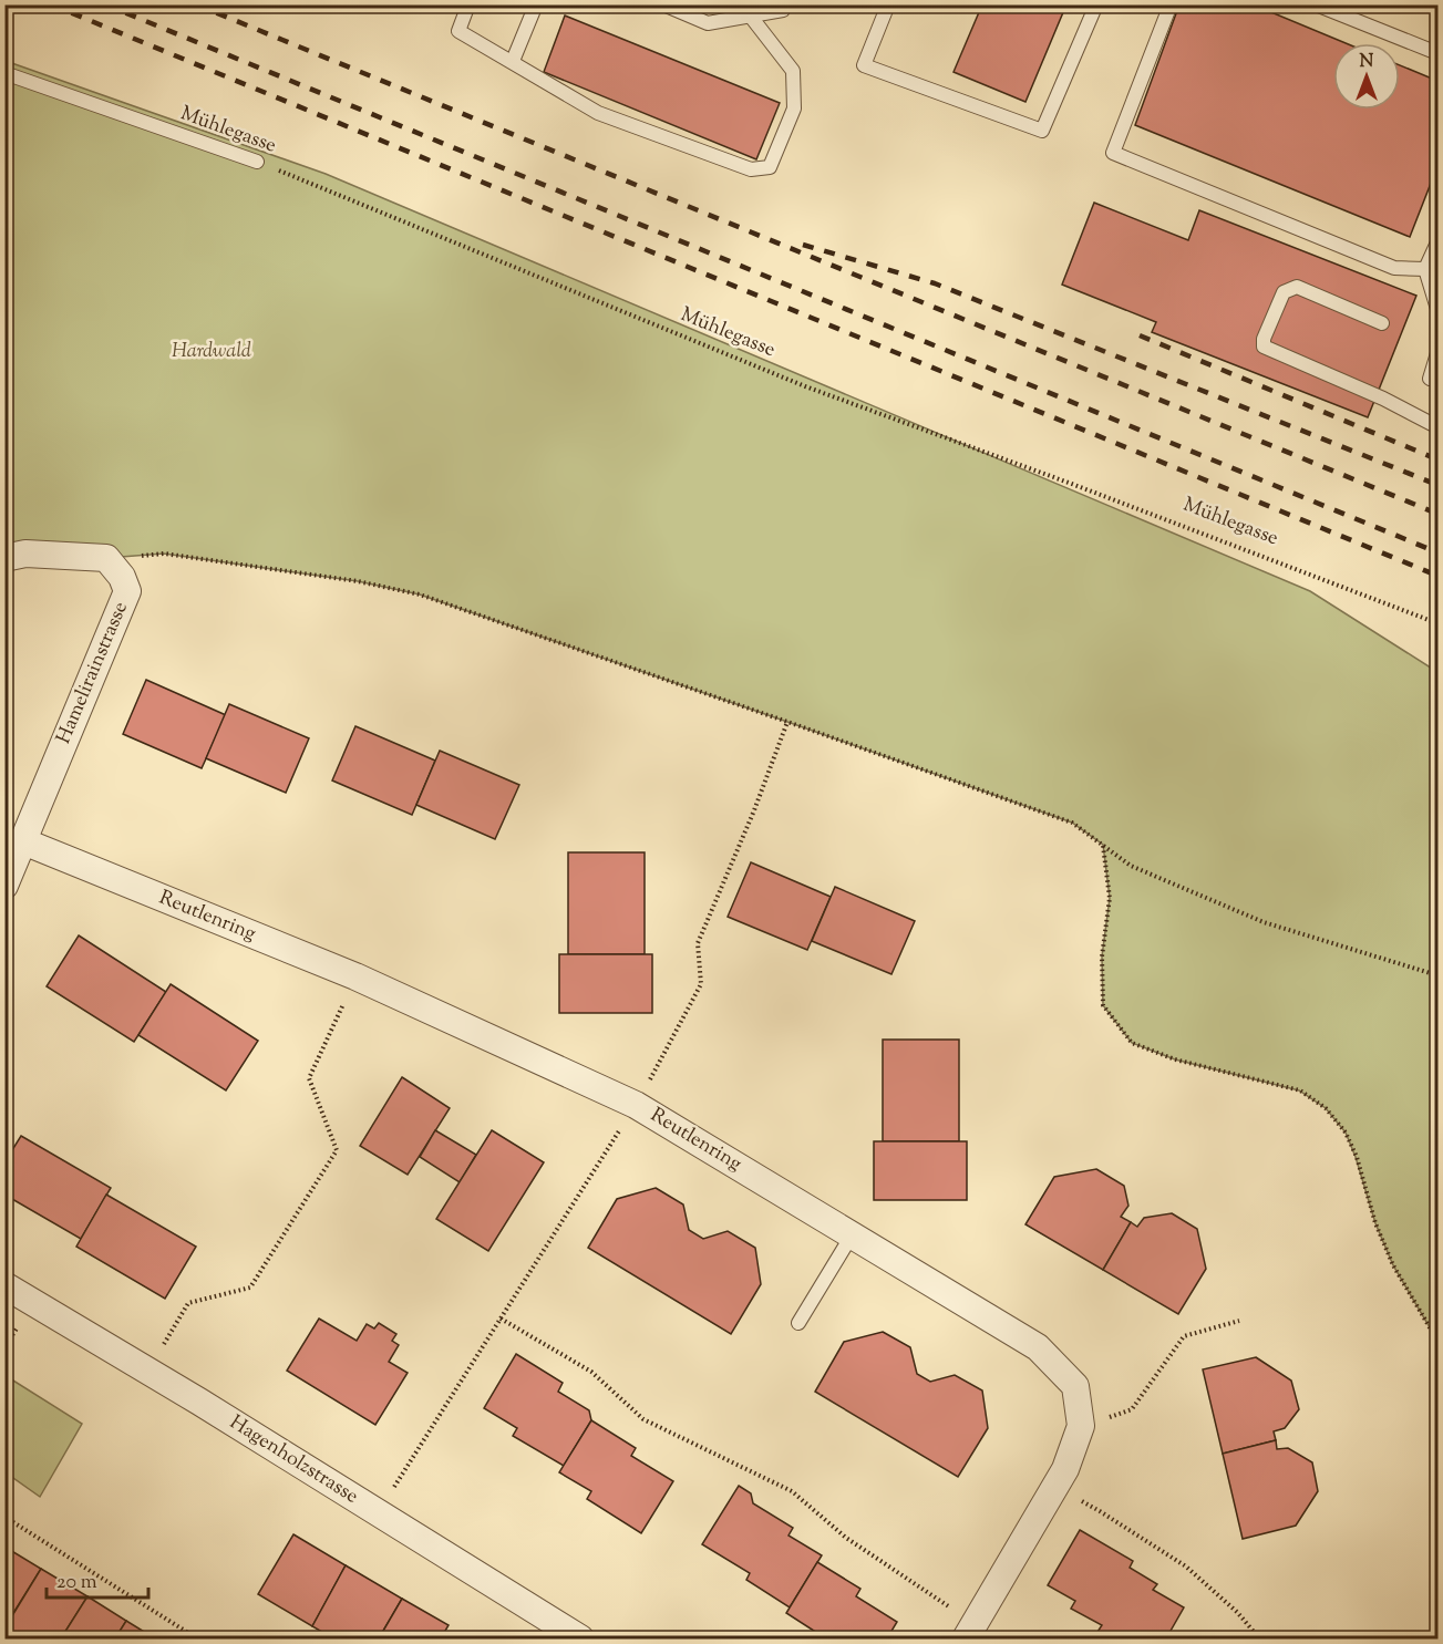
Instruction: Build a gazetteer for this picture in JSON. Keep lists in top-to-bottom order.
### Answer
{
  "streets": {
    "street": ["Hamelirainstrasse", "Reutlenring", "Hagenholzstrasse"],
    "lane": ["Mühlegasse"]
  },
  "crossings": [
    ["Hamelirainstrasse", "Reutlenring"]
  ],
  "parks": ["Hardwald"],
  "scale_bar": "20 m",
  "north": "top"
}
